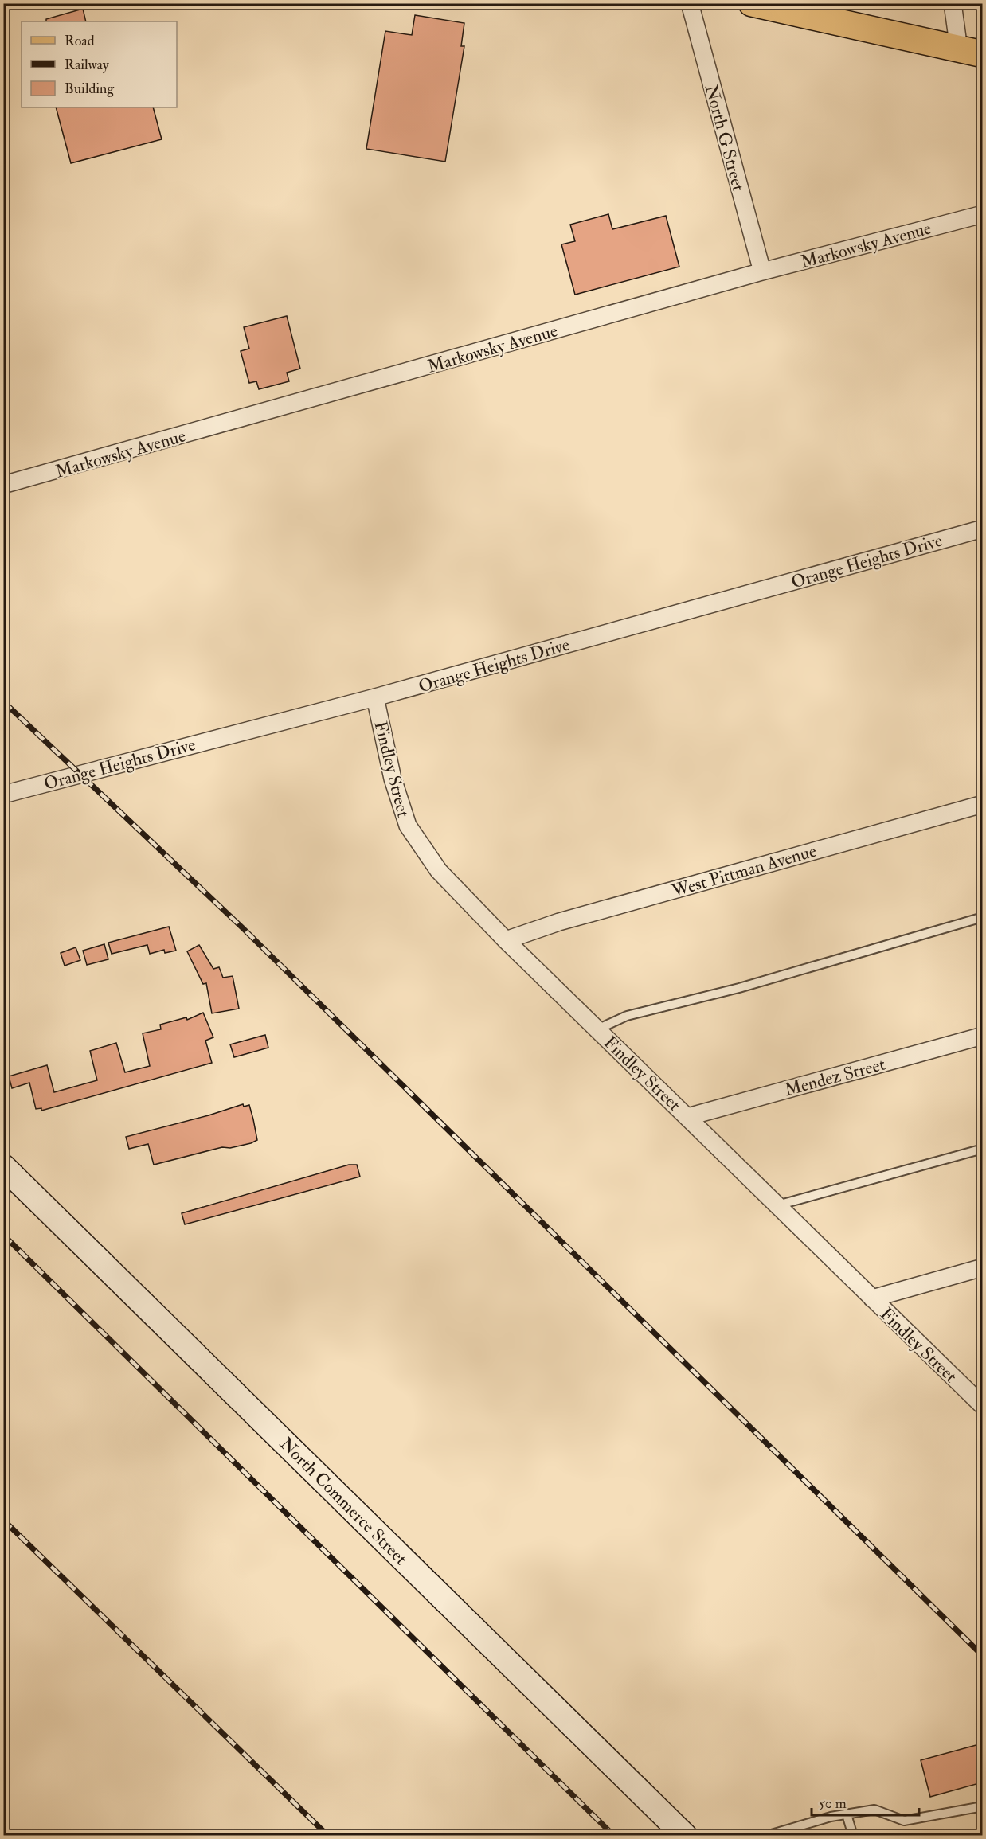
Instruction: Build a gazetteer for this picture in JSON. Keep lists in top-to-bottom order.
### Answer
{
  "streets": {
    "main road": ["North Commerce Street"],
    "street": [
      "North G Street",
      "Markowsky Avenue",
      "Orange Heights Drive",
      "Findley Street",
      "West Pittman Avenue",
      "Mendez Street"
    ]
  },
  "crossings": [
    ["North G Street", "Markowsky Avenue"],
    ["Orange Heights Drive", "Findley Street"],
    ["Findley Street", "West Pittman Avenue"],
    ["Findley Street", "Mendez Street"]
  ],
  "legend": ["Road", "Railway", "Building"],
  "scale_bar": "50 m"
}
